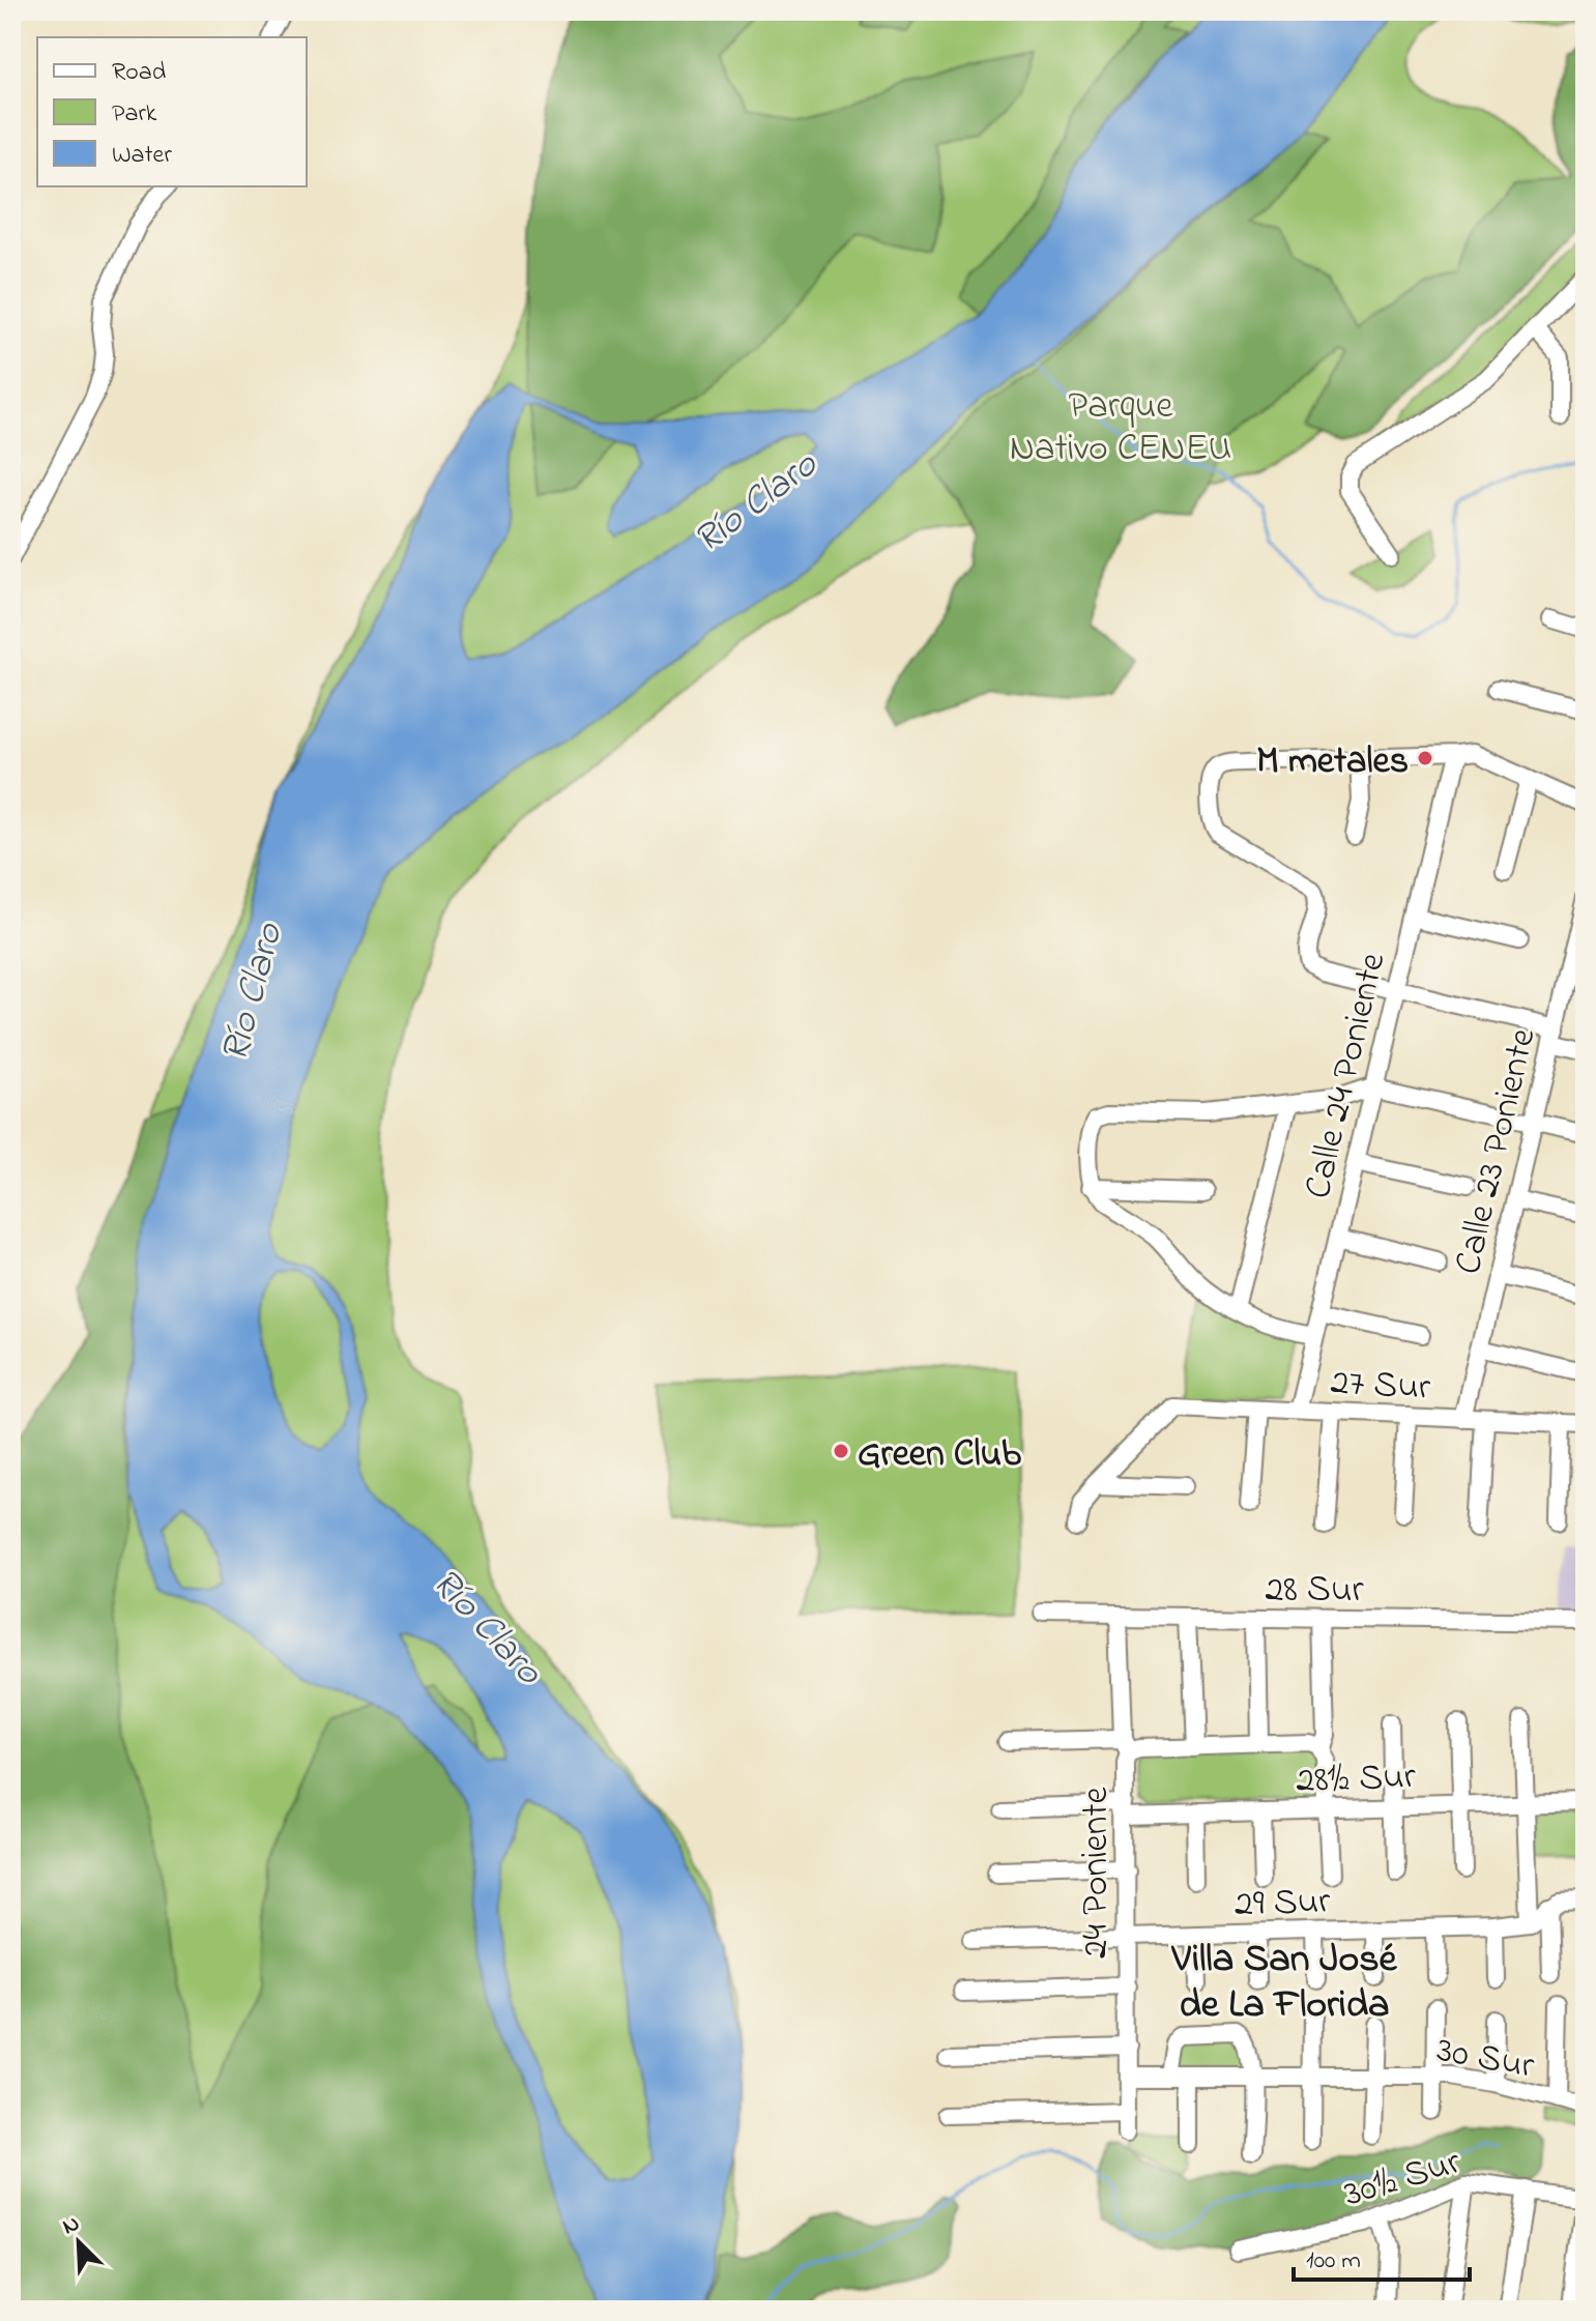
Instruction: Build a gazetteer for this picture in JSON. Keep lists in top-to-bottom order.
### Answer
{
  "streets": {
    "street": [
      "Calle 24 Poniente",
      "Calle 23 Poniente",
      "27 Sur",
      "28 Sur",
      "28½ Sur",
      "24 Poniente",
      "29 Sur",
      "30 Sur",
      "30½ Sur"
    ]
  },
  "crossings": [
    ["Calle 24 Poniente", "27 Sur"],
    ["Calle 23 Poniente", "27 Sur"],
    ["28 Sur", "24 Poniente"],
    ["28½ Sur", "24 Poniente"],
    ["24 Poniente", "29 Sur"],
    ["24 Poniente", "30 Sur"]
  ],
  "districts": ["Villa San José de La Florida"],
  "water": ["Río Claro"],
  "parks": ["Parque Nativo CENEU"],
  "places": ["M metales", "Green Club"],
  "legend": ["Road", "Park", "Water"],
  "scale_bar": "100 m",
  "north": "top left"
}
